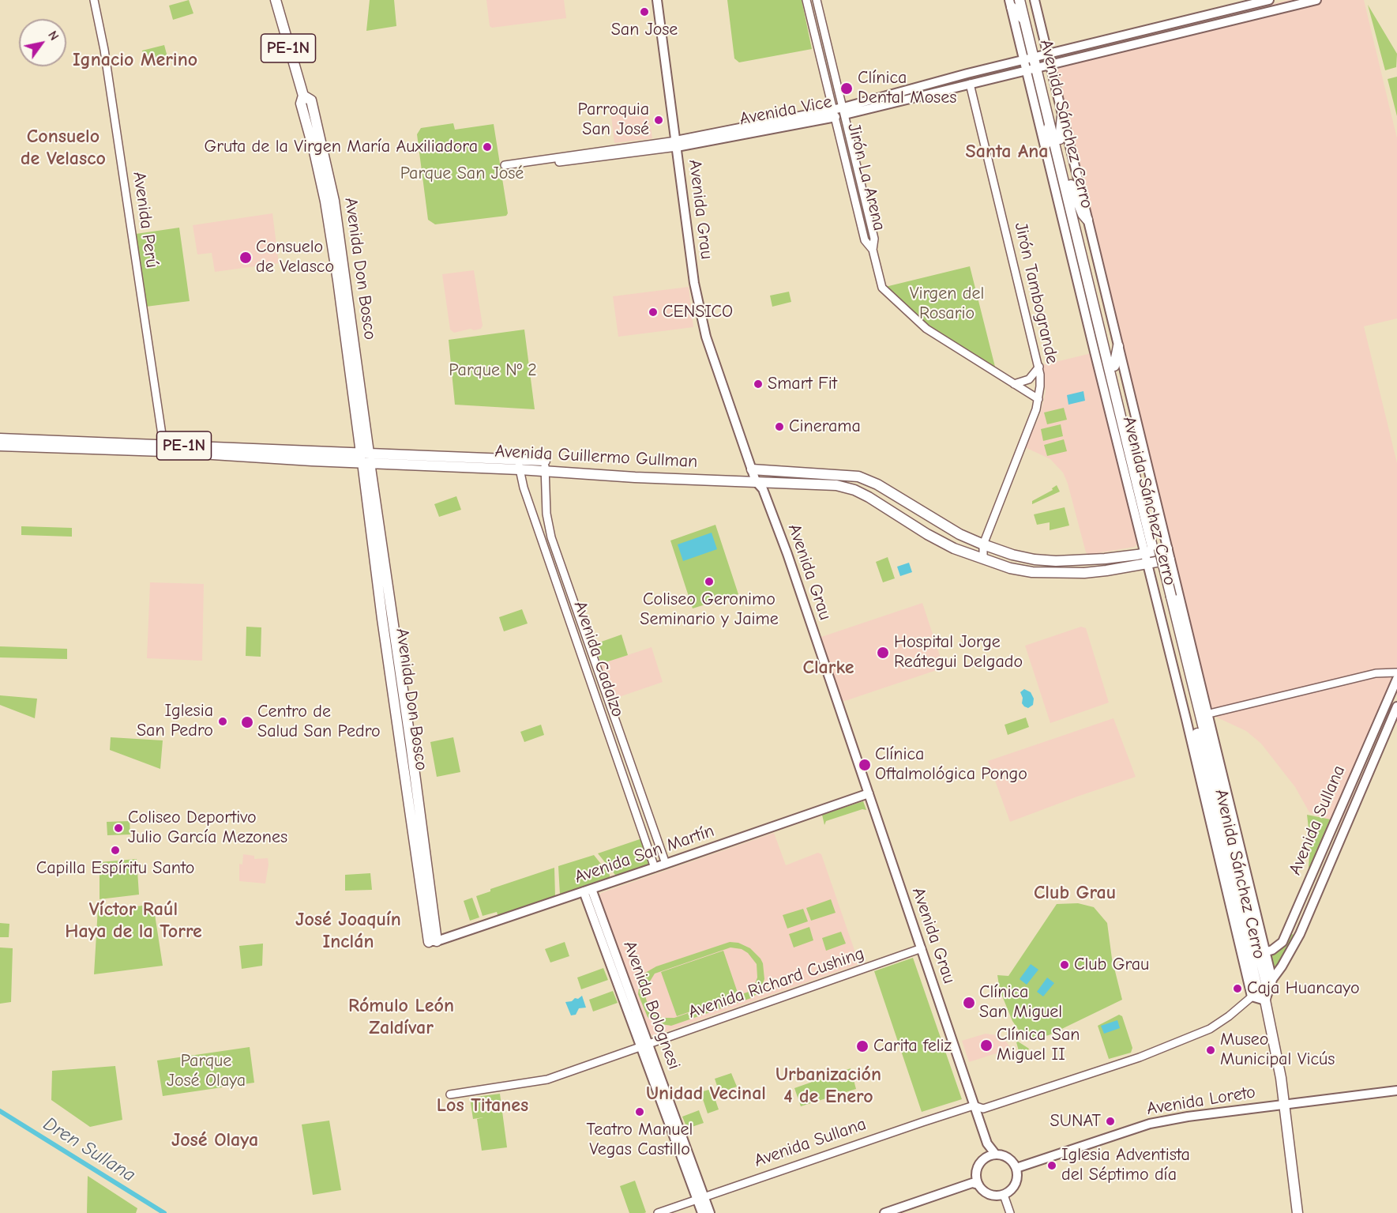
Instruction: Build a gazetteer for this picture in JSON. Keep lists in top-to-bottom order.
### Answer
{
  "streets": {
    "main road": [
      "PE-1N",
      "Avenida Vice",
      "Avenida Sánchez Cerro",
      "Avenida Grau",
      "Avenida Don Bosco",
      "Avenida Guillermo Gullman",
      "Avenida Sullana",
      "Avenida San Martín",
      "Avenida Bolognesi",
      "Avenida Loreto"
    ],
    "street": [
      "Jirón La Arena",
      "Avenida Perú",
      "Jirón Tambogrande",
      "Avenida Cadalzo",
      "Avenida Richard Cushing"
    ]
  },
  "crossings": [
    ["Avenida Vice", "Avenida Sánchez Cerro"],
    ["Avenida Vice", "Jirón La Arena"],
    ["Avenida Vice", "Avenida Grau"],
    ["Avenida Vice", "Jirón Tambogrande"],
    ["Avenida Sánchez Cerro", "Avenida Guillermo Gullman"],
    ["Avenida Sánchez Cerro", "Avenida Sullana"],
    ["Avenida Sánchez Cerro", "Avenida Loreto"],
    ["Jirón La Arena", "Jirón Tambogrande"],
    ["Avenida Grau", "Avenida Guillermo Gullman"],
    ["Avenida Grau", "Avenida Sullana"],
    ["Avenida Grau", "Avenida San Martín"],
    ["Avenida Grau", "Avenida Richard Cushing"],
    ["Avenida Grau", "Avenida Loreto"],
    ["Avenida Perú", "Avenida Guillermo Gullman"],
    ["Avenida Don Bosco", "Avenida Guillermo Gullman"],
    ["Avenida Don Bosco", "Avenida San Martín"],
    ["Jirón Tambogrande", "Avenida Guillermo Gullman"],
    ["Avenida Guillermo Gullman", "Avenida Cadalzo"],
    ["Avenida Cadalzo", "Avenida San Martín"],
    ["Avenida Sullana", "Avenida Bolognesi"],
    ["Avenida San Martín", "Avenida Bolognesi"],
    ["Avenida Richard Cushing", "Avenida Bolognesi"]
  ],
  "districts": [
    "Ignacio Merino",
    "Consuelo de Velasco",
    "Santa Ana",
    "Clarke",
    "Club Grau",
    "Víctor Raúl Haya de la Torre",
    "José Joaquín Inclán",
    "Rómulo León Zaldívar",
    "Urbanización 4 de Enero",
    "Unidad Vecinal",
    "Los Titanes",
    "José Olaya"
  ],
  "water": ["Dren Sullana"],
  "parks": [
    "Parque San José",
    "Virgen del Rosario",
    "Parque Nº 2",
    "Parque José Olaya"
  ],
  "places": [
    "San Jose",
    "Clínica Dental Moses",
    "Parroquia San José",
    "Gruta de la Virgen María Auxiliadora",
    "Consuelo de Velasco",
    "CENSICO",
    "Smart Fit",
    "Cinerama",
    "Coliseo Geronimo Seminario y Jaime",
    "Hospital Jorge Reátegui Delgado",
    "Iglesia San Pedro",
    "Centro de Salud San Pedro",
    "Clínica Oftalmológica Pongo",
    "Coliseo Deportivo Julio García Mezones",
    "Capilla Espíritu Santo",
    "Club Grau",
    "Caja Huancayo",
    "Clínica San Miguel",
    "Clínica San Miguel II",
    "Carita feliz",
    "Museo Municipal Vicús",
    "Teatro Manuel Vegas Castillo",
    "SUNAT",
    "Iglesia Adventista del Séptimo día"
  ],
  "north": "top right"
}
